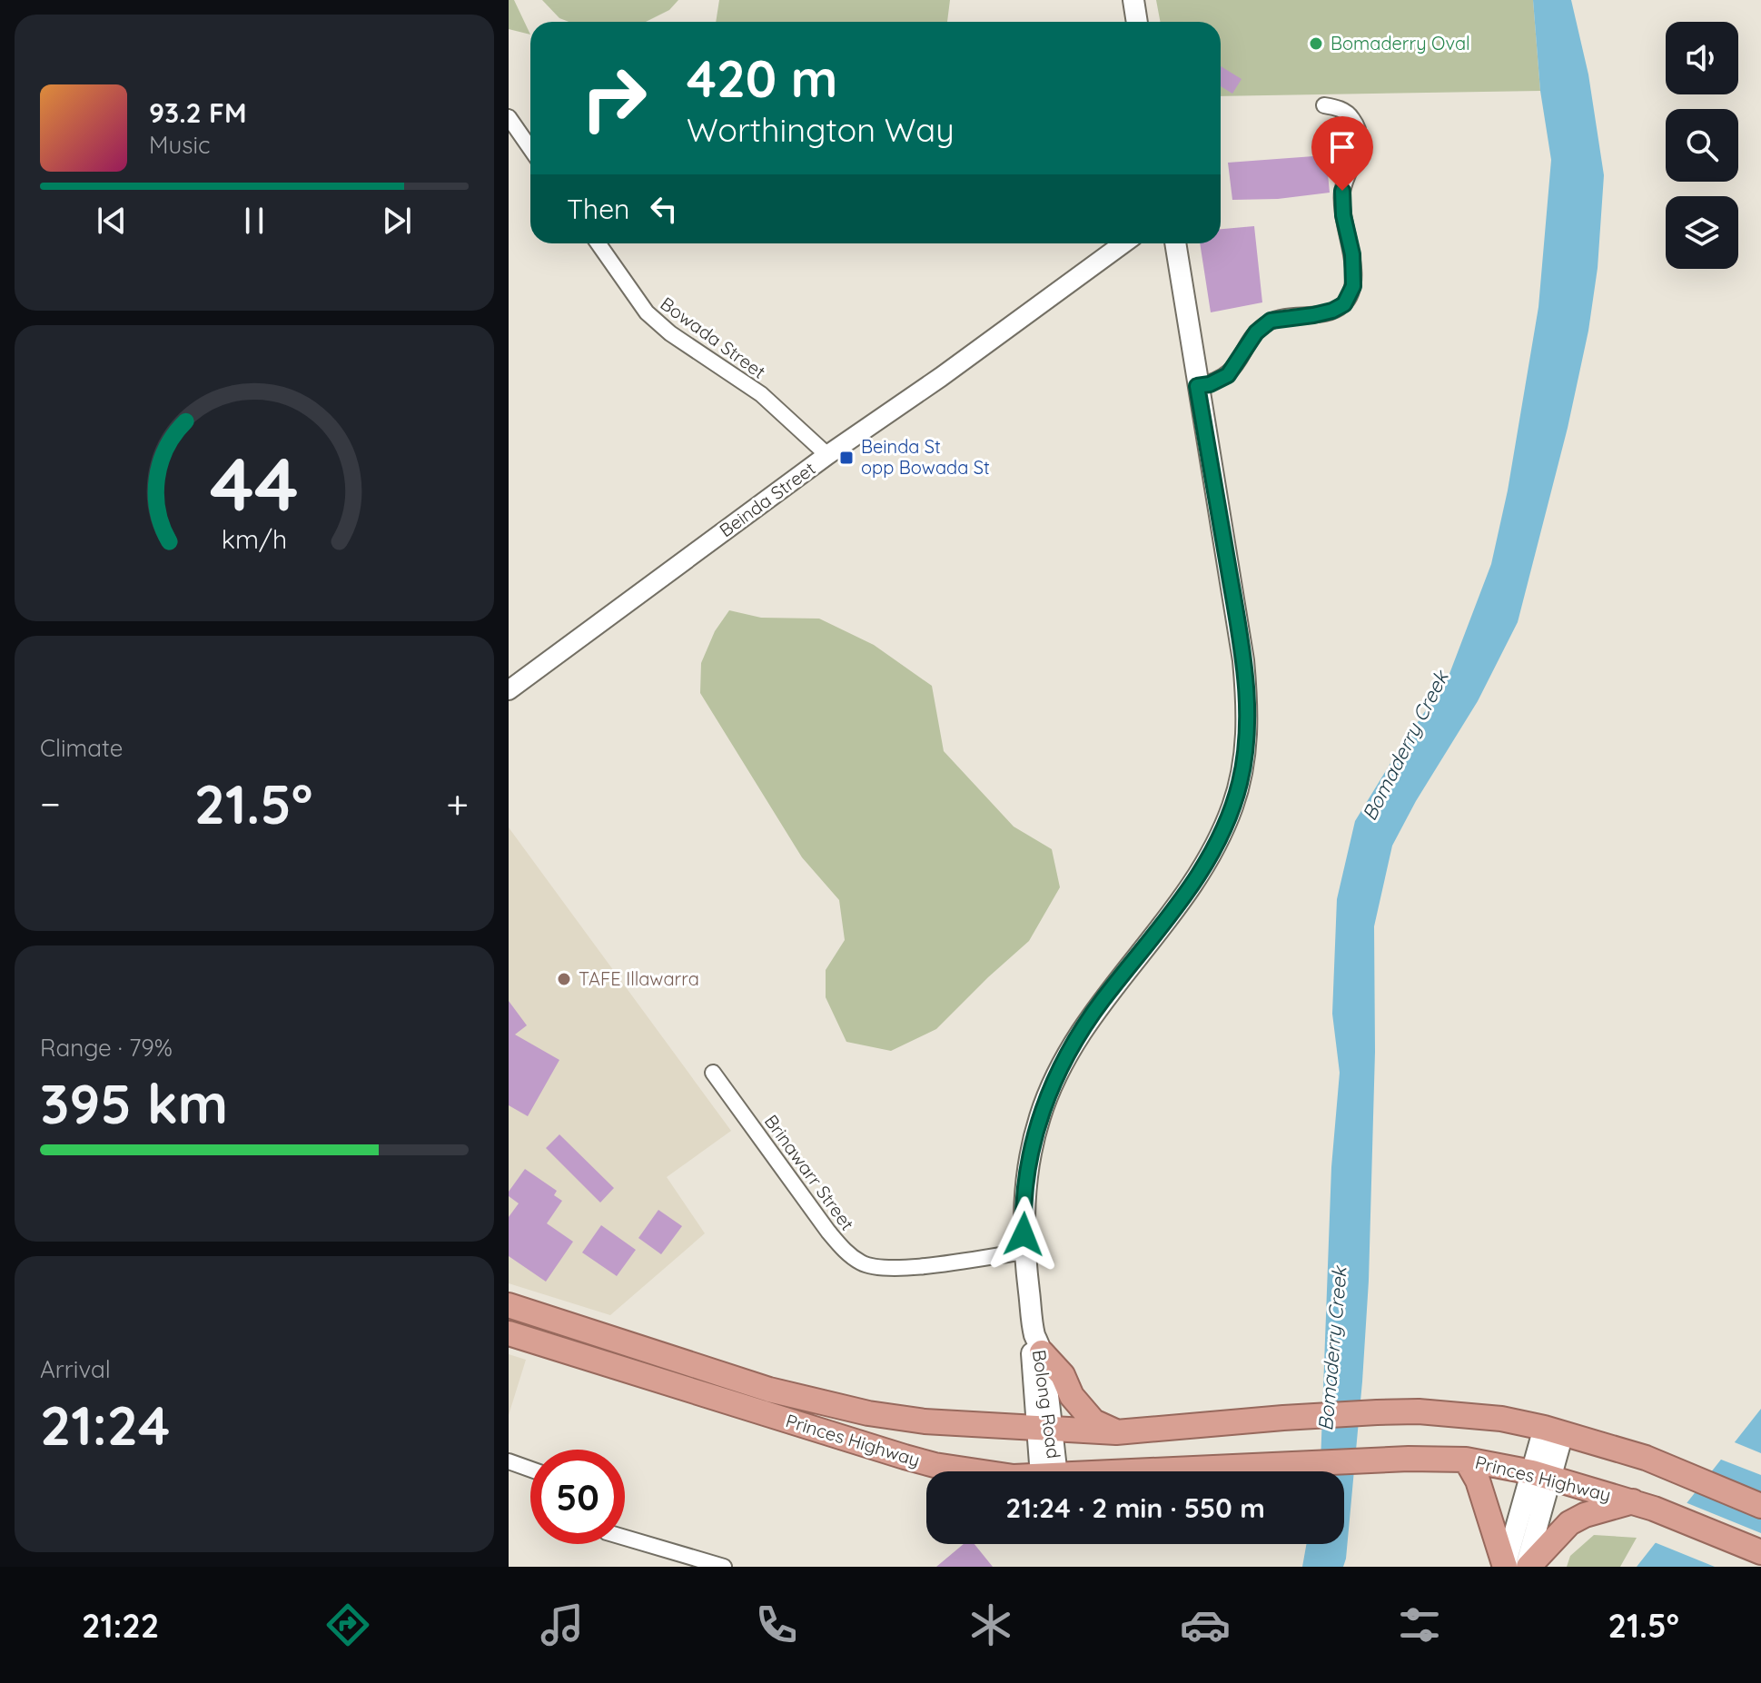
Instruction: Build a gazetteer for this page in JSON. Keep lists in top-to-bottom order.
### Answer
{
  "streets": {
    "highway": ["Princes Highway"],
    "main road": ["Bolong Road"],
    "street": ["Bowada Street", "Beinda Street", "Brinawarr Street"]
  },
  "crossings": [
    ["Bowada Street", "Beinda Street"],
    ["Brinawarr Street", "Bolong Road"],
    ["Bolong Road", "Princes Highway"]
  ],
  "water": ["Bomaderry Creek"],
  "places": {
    "other": ["Bomaderry Oval", "TAFE Illawarra"],
    "transit": ["Beinda St opp Bowada St"]
  },
  "page": {
    "turn": ["420 m", "Worthington Way"],
    "song": ["93.2 FM", "Music"],
    "then": "Then",
    "tile": [
      "Climate",
      ["Range · 79%", "395 km"],
      ["Arrival", "21:24"]
    ],
    "heat": ["−", "21.5°", "+"],
    "limit": "50",
    "trip": "21:24 · 2 min · 550 m",
    "tabs": ["21:22", "21.5°"],
    "gauge": ["44", "km/h"]
  }
}
